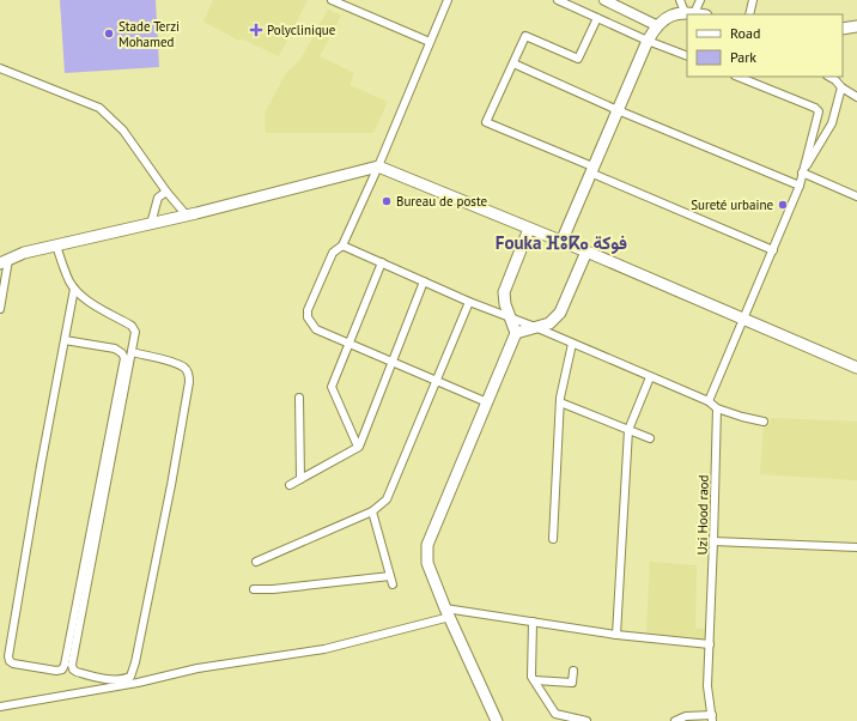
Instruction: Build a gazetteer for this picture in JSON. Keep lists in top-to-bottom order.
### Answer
{
  "streets": {
    "street": ["Uzi Hood raod"]
  },
  "districts": ["Fouka ⴼⵓⴽⴰ فوكة"],
  "places": {
    "health": ["Polyclinique"],
    "other": ["Stade Terzi Mohamed", "Bureau de poste", "Sureté urbaine"]
  },
  "legend": ["Road", "Park"]
}
